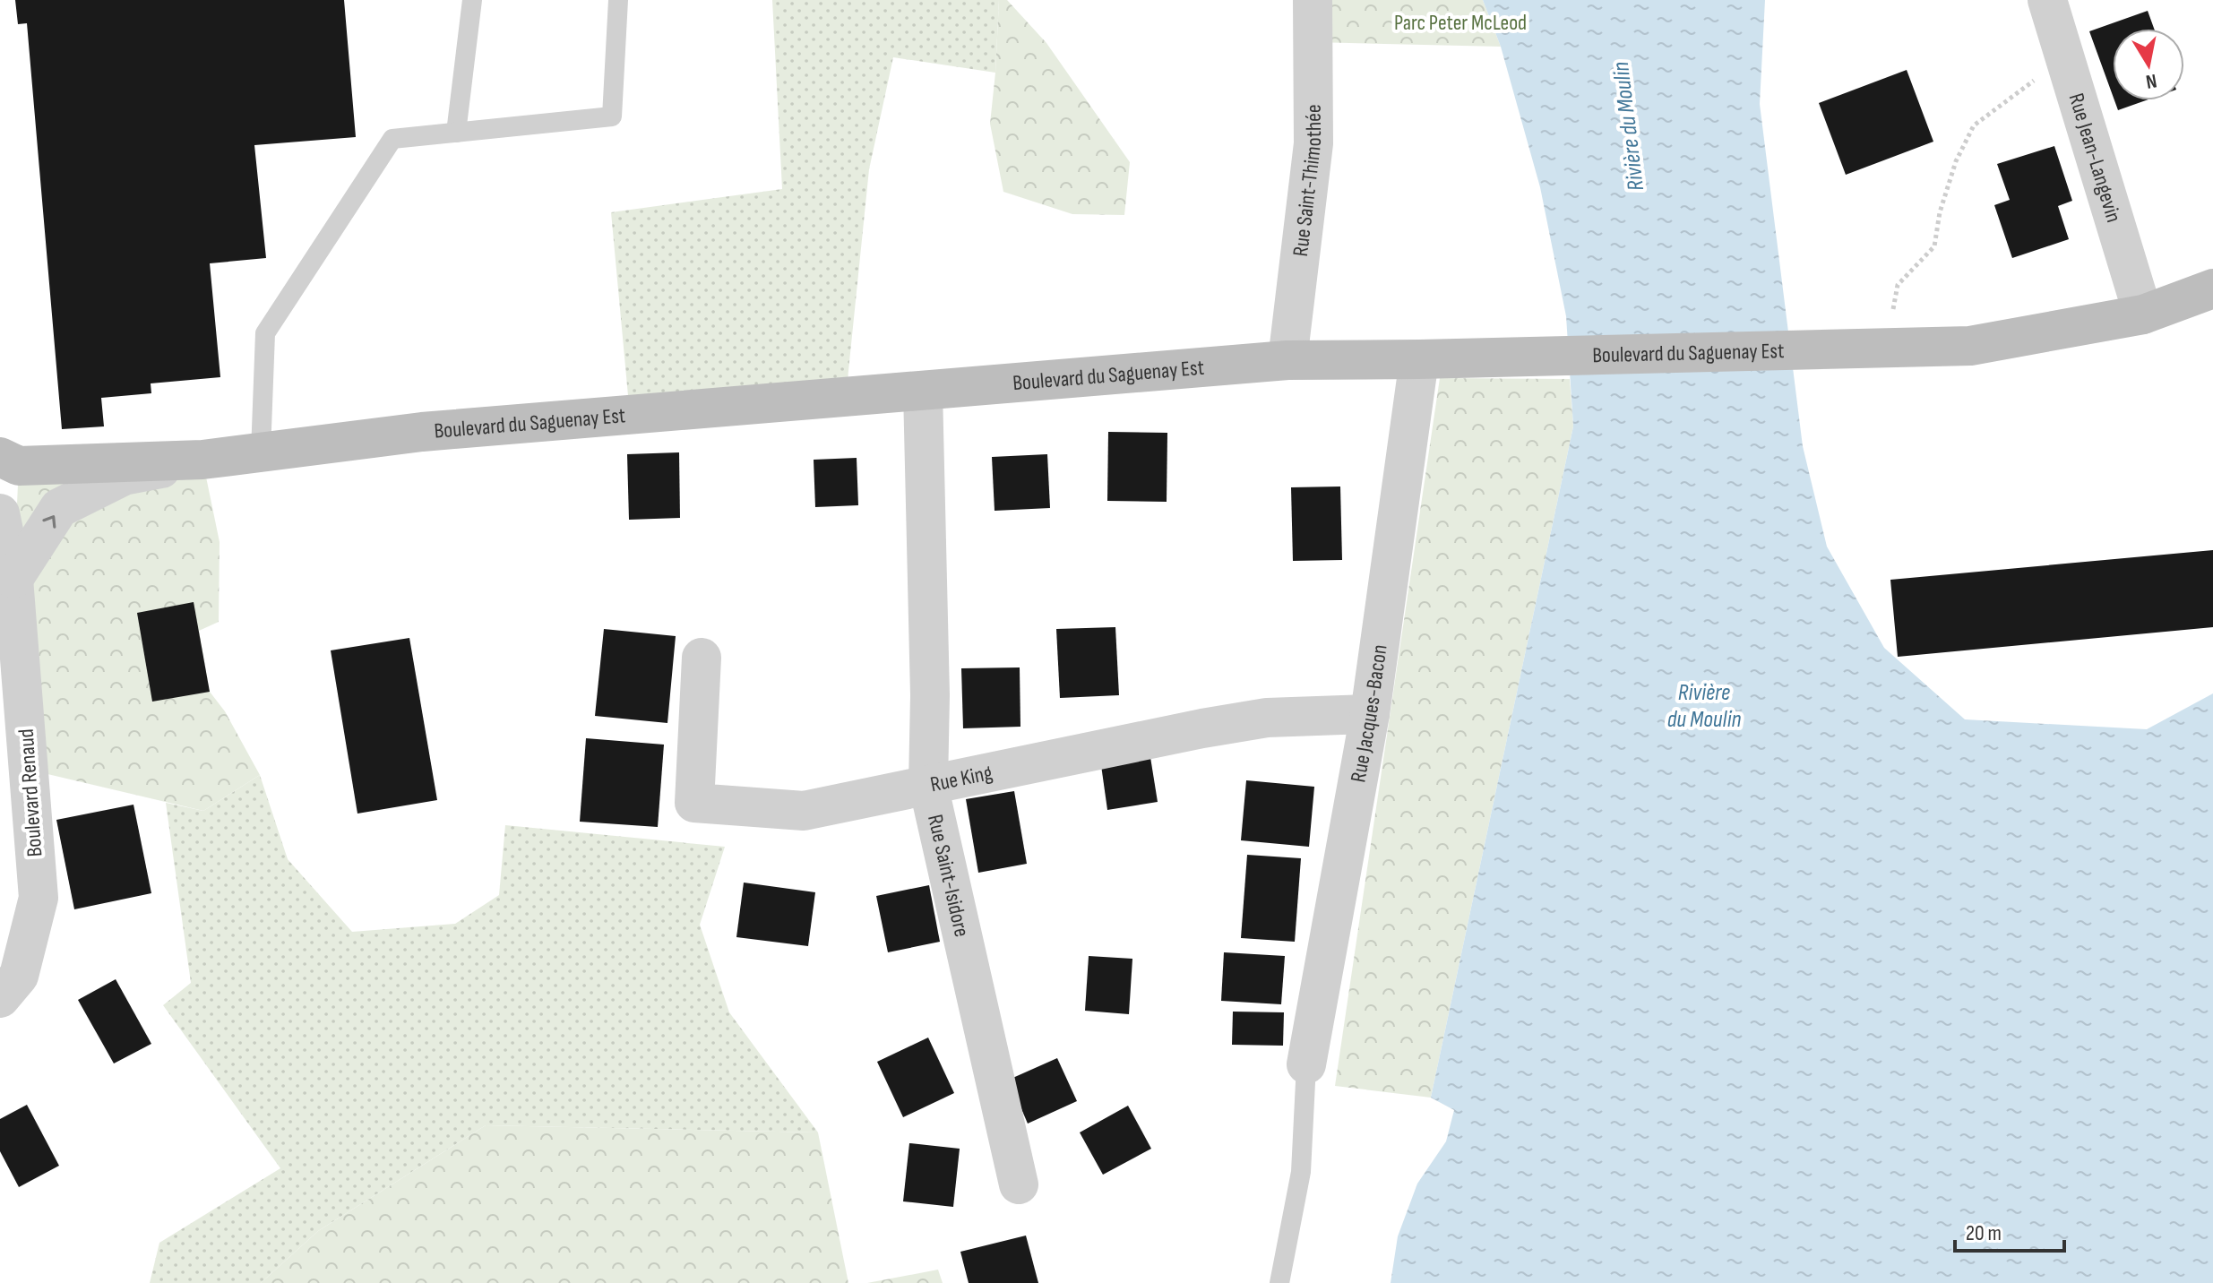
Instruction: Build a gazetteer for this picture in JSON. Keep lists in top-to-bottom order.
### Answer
{
  "streets": {
    "main road": ["Boulevard du Saguenay Est"],
    "street": [
      "Rue Jean-Langevin",
      "Rue Saint-Thimothée",
      "Rue Jacques-Bacon",
      "Rue King",
      "Boulevard Renaud",
      "Rue Saint-Isidore"
    ]
  },
  "crossings": [
    ["Rue Jean-Langevin", "Boulevard du Saguenay Est"],
    ["Rue Saint-Thimothée", "Boulevard du Saguenay Est"],
    ["Boulevard du Saguenay Est", "Rue Jacques-Bacon"],
    ["Boulevard du Saguenay Est", "Rue Saint-Isidore"],
    ["Rue Jacques-Bacon", "Rue King"],
    ["Rue King", "Rue Saint-Isidore"]
  ],
  "water": ["Rivière du Moulin"],
  "parks": ["Parc Peter McLeod"],
  "scale_bar": "20 m",
  "north": "bottom"
}
